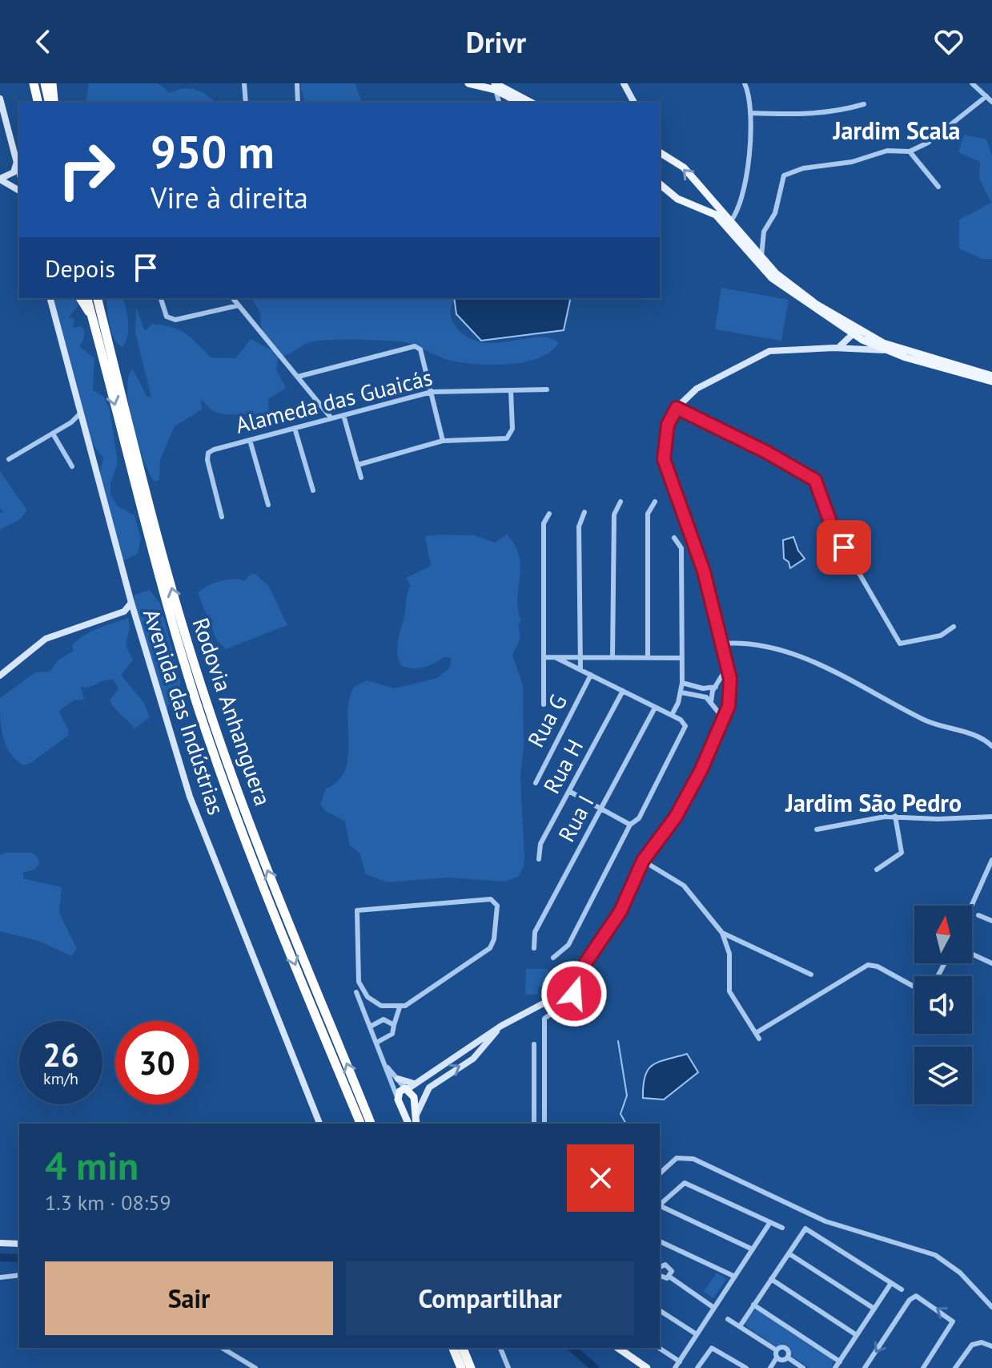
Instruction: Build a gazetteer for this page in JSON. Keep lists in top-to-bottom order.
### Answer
{
  "streets": {
    "highway": ["Rodovia Anhanguera"],
    "main road": ["Avenida das Indústrias"],
    "street": [
      "Alameda das Guaicás",
      "Rua G",
      "Rua H",
      "Rua I"
    ]
  },
  "districts": ["Jardim Scala", "Jardim São Pedro"],
  "north": "top",
  "page": {
    "header": "Drivr",
    "turn": ["950 m", "Vire à direita"],
    "then": "Depois",
    "speed": "26 km/h",
    "limit": "30",
    "heading": ["4 min", "1.3 km · 08:59"],
    "buttons": ["Sair", "Compartilhar"]
  }
}
